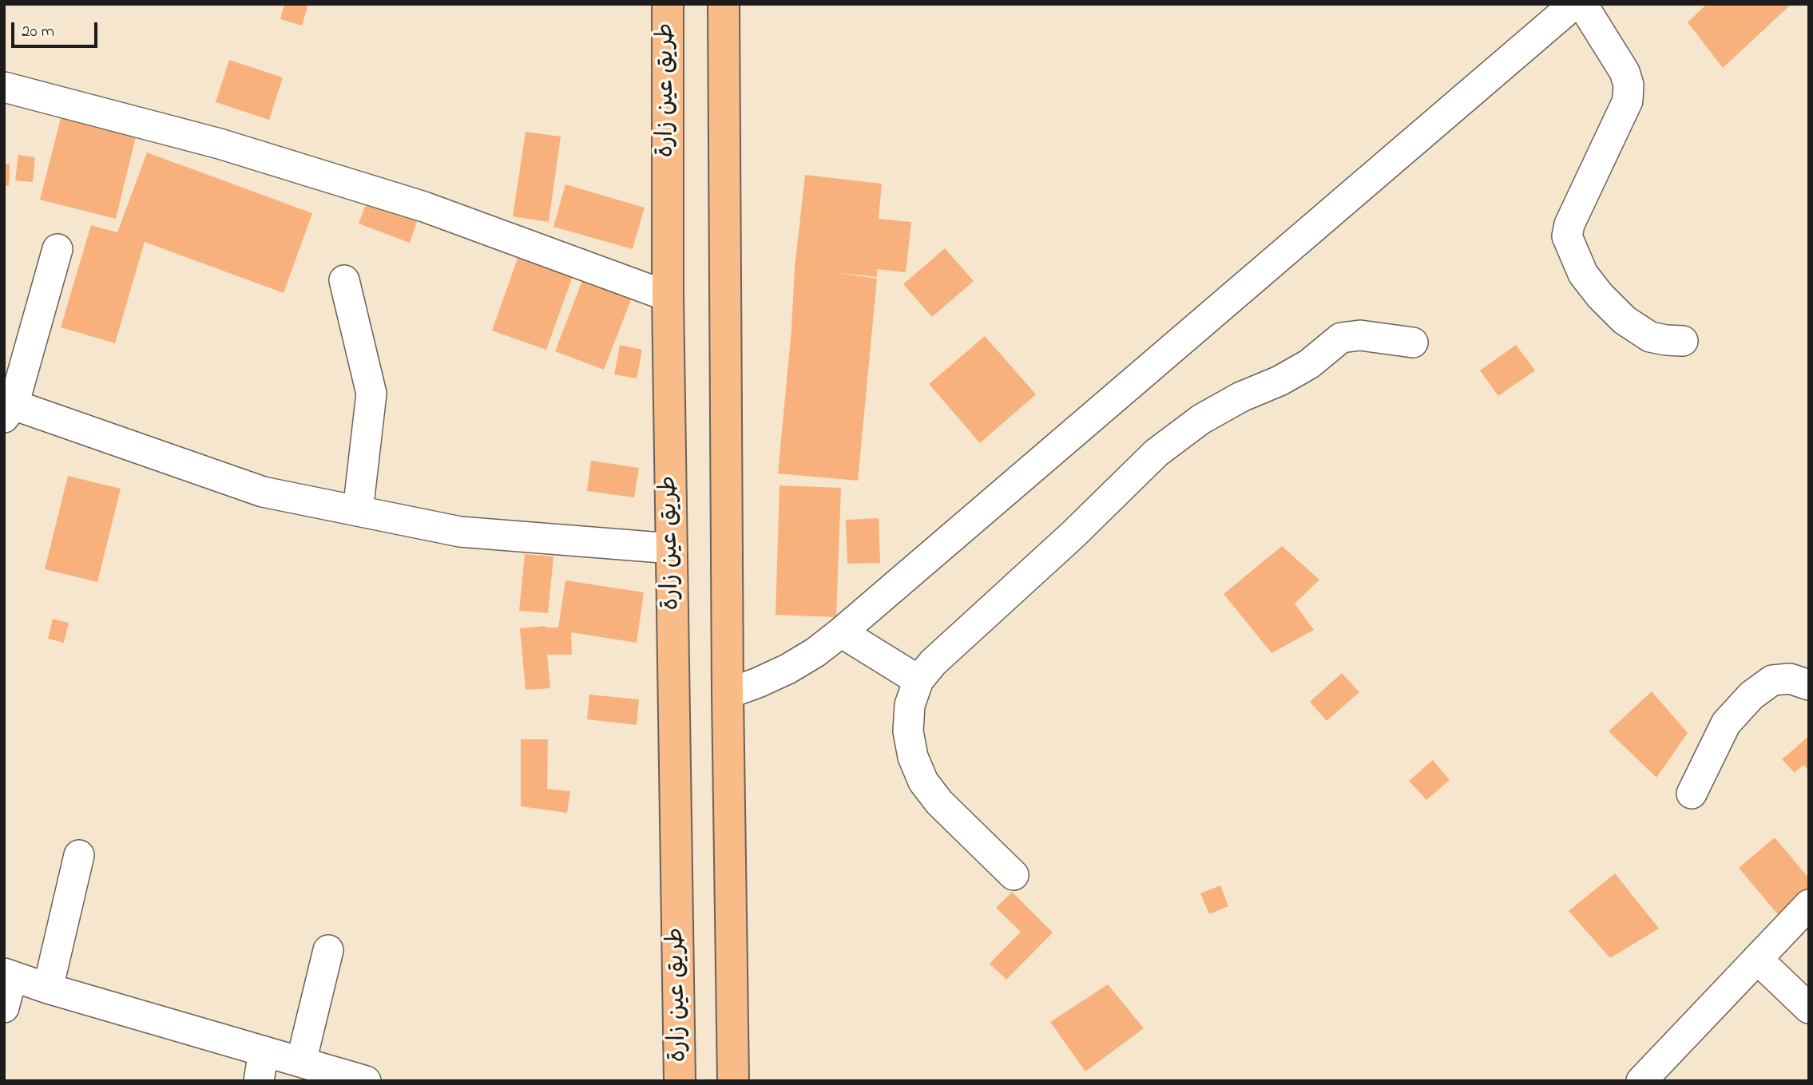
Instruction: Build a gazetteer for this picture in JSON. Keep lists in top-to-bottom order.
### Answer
{
  "streets": {
    "main road": ["طريق عين زارة"]
  },
  "scale_bar": "20 m"
}
